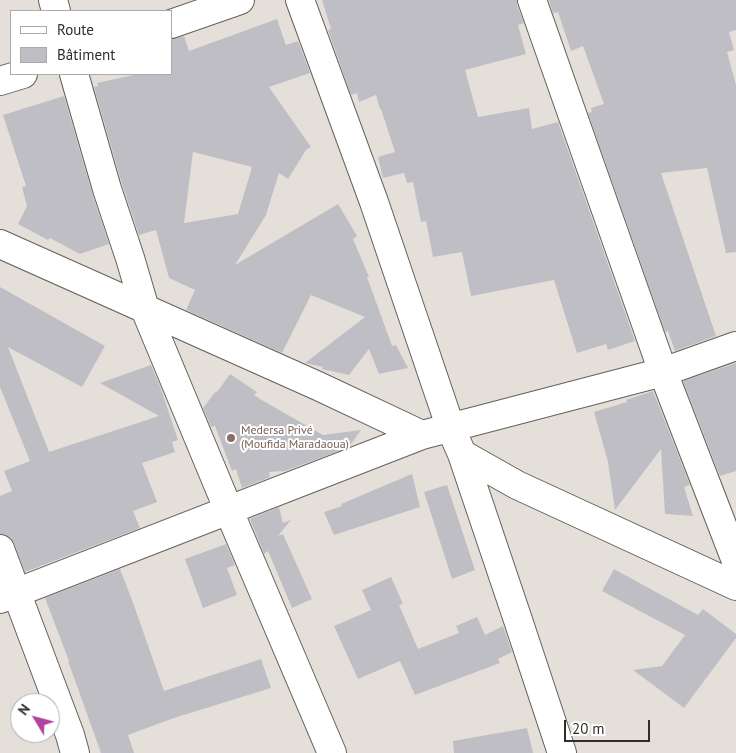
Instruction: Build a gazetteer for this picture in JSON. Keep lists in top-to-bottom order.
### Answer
{
  "places": ["Medersa Privé (Moufida Maradaoua)"],
  "legend": ["Route", "Bâtiment"],
  "scale_bar": "20 m",
  "north": "top left"
}
